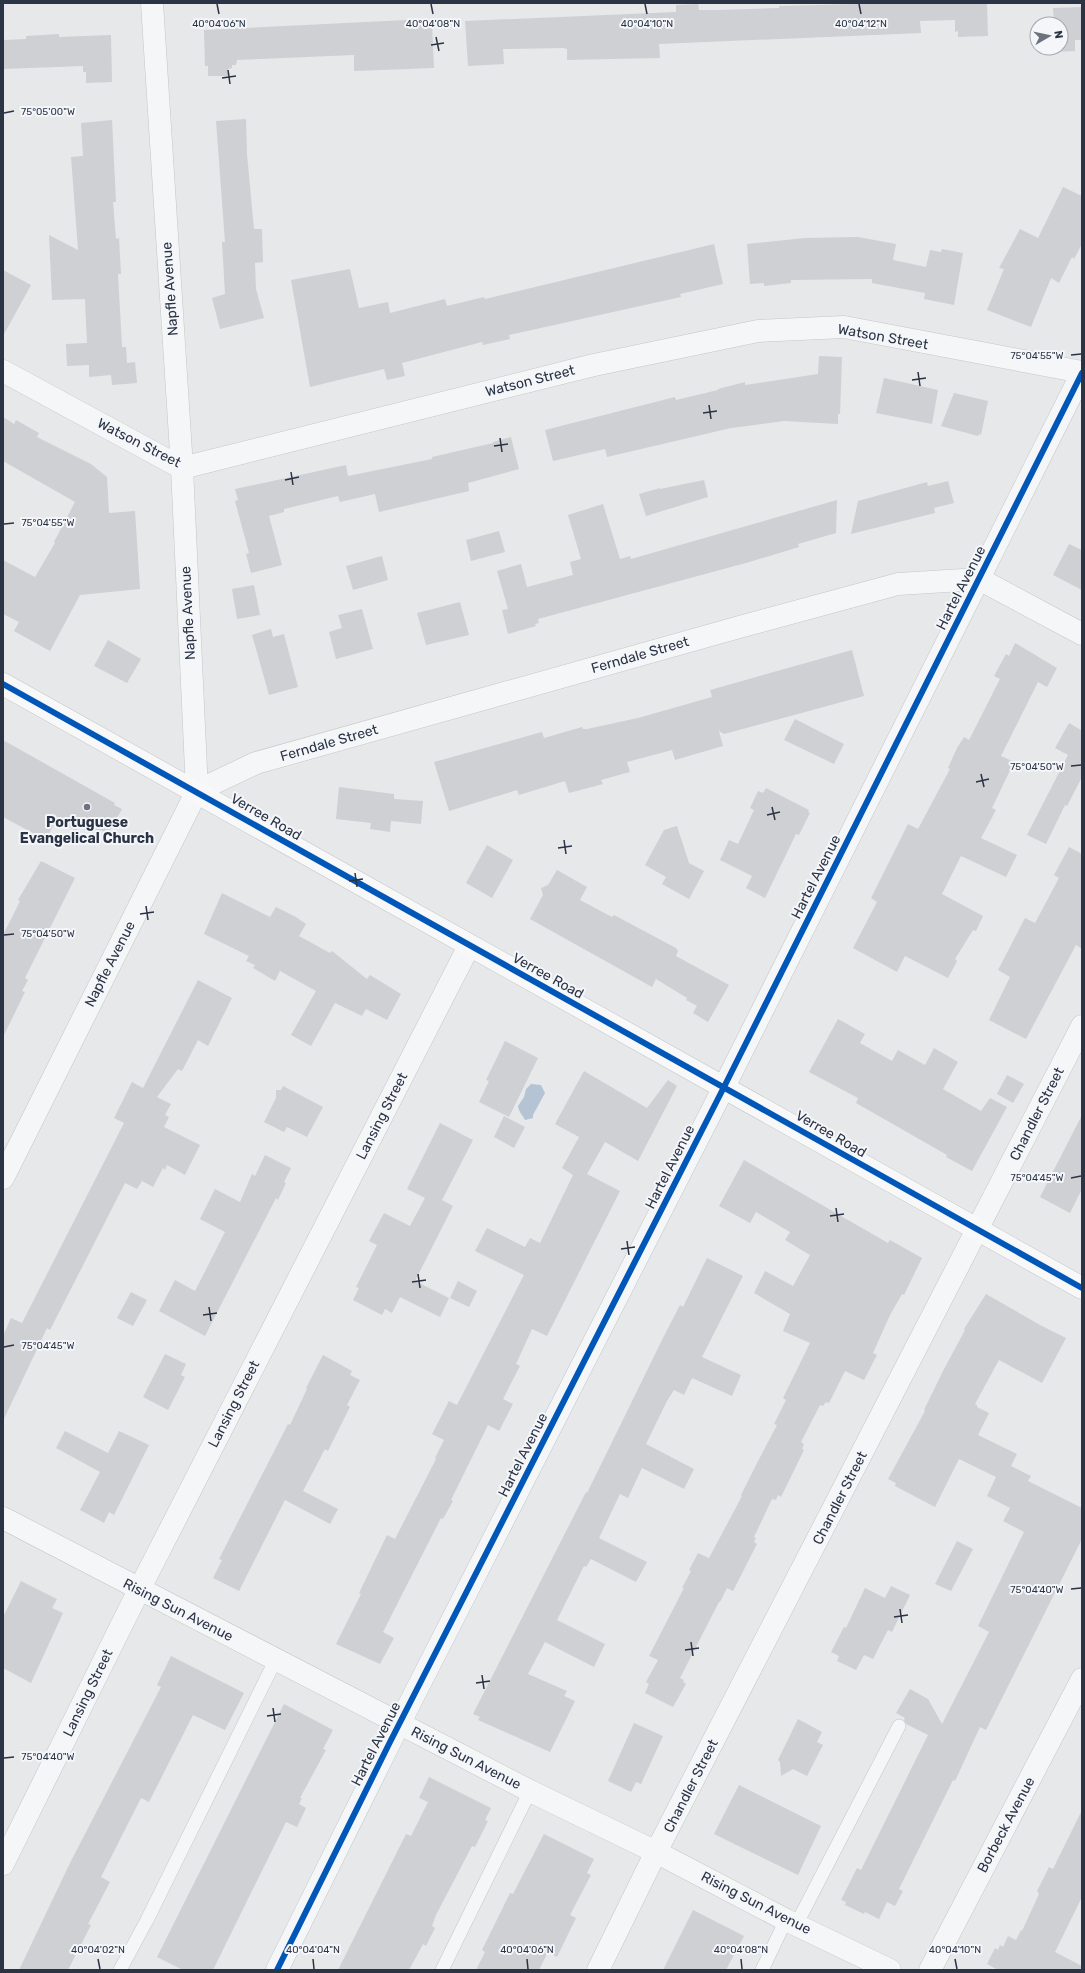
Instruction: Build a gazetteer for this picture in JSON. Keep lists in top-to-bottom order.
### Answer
{
  "streets": {
    "main road": ["Verree Road"],
    "street": [
      "Napfle Avenue",
      "Watson Street",
      "Hartel Avenue",
      "Ferndale Street",
      "Chandler Street",
      "Lansing Street",
      "Rising Sun Avenue",
      "Borbeck Avenue"
    ]
  },
  "crossings": [
    ["Napfle Avenue", "Watson Street"],
    ["Napfle Avenue", "Ferndale Street"],
    ["Napfle Avenue", "Verree Road"],
    ["Watson Street", "Hartel Avenue"],
    ["Hartel Avenue", "Ferndale Street"],
    ["Hartel Avenue", "Verree Road"],
    ["Hartel Avenue", "Rising Sun Avenue"],
    ["Ferndale Street", "Verree Road"],
    ["Verree Road", "Chandler Street"],
    ["Verree Road", "Lansing Street"],
    ["Chandler Street", "Rising Sun Avenue"],
    ["Lansing Street", "Rising Sun Avenue"]
  ],
  "places": ["Portuguese Evangelical Church"],
  "north": "right",
  "coordinates": [
    "40°04'06\"N",
    "40°04'08\"N",
    "40°04'10\"N",
    "40°04'12\"N",
    "75°05'00\"W",
    "75°04'55\"W",
    "75°04'50\"W",
    "75°04'45\"W",
    "75°04'40\"W",
    "40°04'02\"N",
    "40°04'04\"N"
  ]
}
